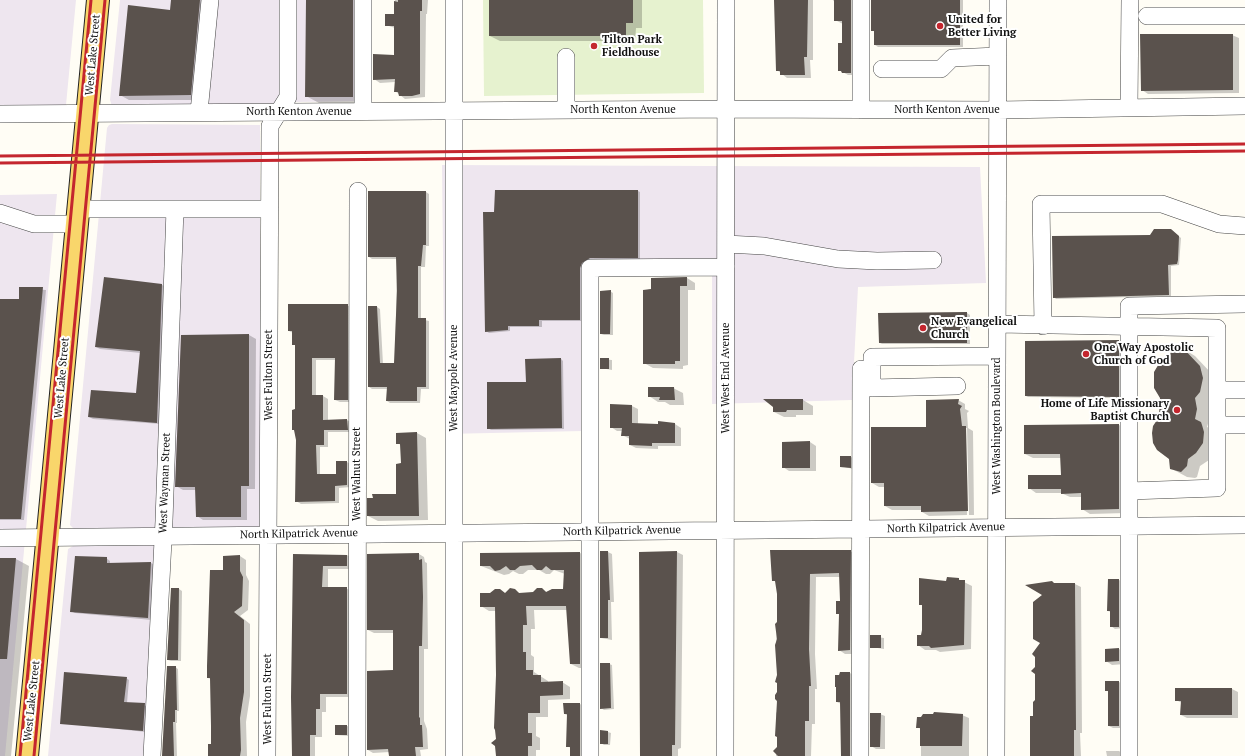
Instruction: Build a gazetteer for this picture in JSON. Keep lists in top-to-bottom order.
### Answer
{
  "streets": {
    "main road": ["West Lake Street"],
    "street": [
      "North Kenton Avenue",
      "West Fulton Street",
      "West Maypole Avenue",
      "West West End Avenue",
      "West Washington Boulevard",
      "West Walnut Street",
      "West Wayman Street",
      "North Kilpatrick Avenue"
    ]
  },
  "crossings": [
    ["West Lake Street", "North Kenton Avenue"],
    ["West Lake Street", "North Kilpatrick Avenue"],
    ["North Kenton Avenue", "West Fulton Street"],
    ["North Kenton Avenue", "West Maypole Avenue"],
    ["North Kenton Avenue", "West West End Avenue"],
    ["North Kenton Avenue", "West Washington Boulevard"],
    ["West Fulton Street", "North Kilpatrick Avenue"],
    ["West Maypole Avenue", "North Kilpatrick Avenue"],
    ["West West End Avenue", "North Kilpatrick Avenue"],
    ["West Washington Boulevard", "North Kilpatrick Avenue"],
    ["West Walnut Street", "North Kilpatrick Avenue"],
    ["West Wayman Street", "North Kilpatrick Avenue"]
  ],
  "places": [
    "United for Better Living",
    "Tilton Park Fieldhouse",
    "New Evangelical Church",
    "One Way Apostolic Church of God",
    "Home of Life Missionary Baptist Church"
  ]
}
